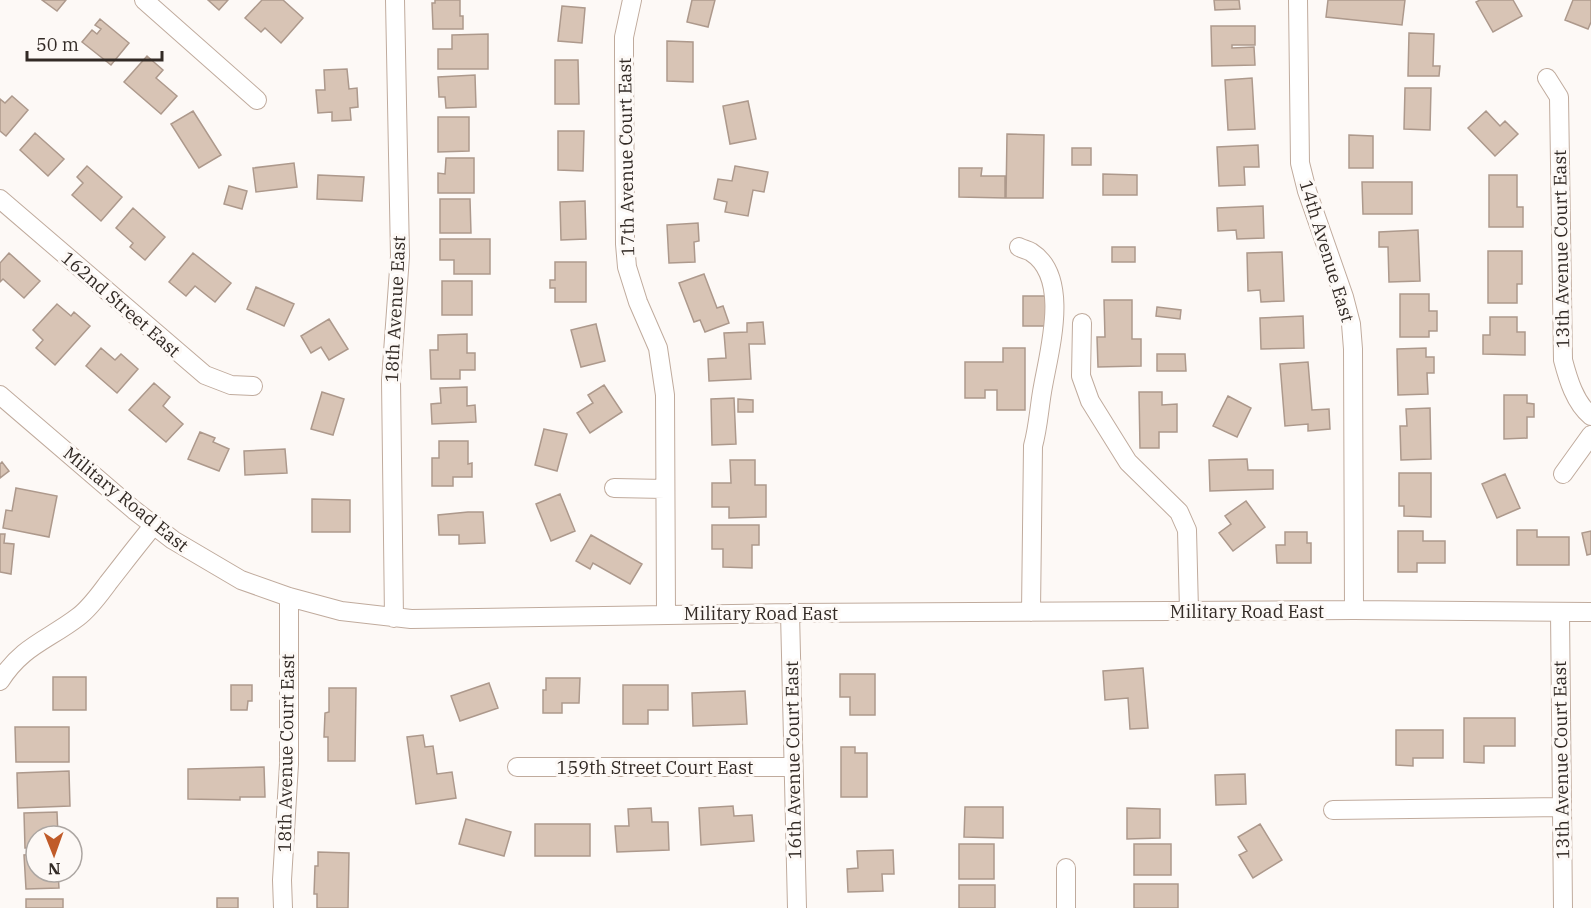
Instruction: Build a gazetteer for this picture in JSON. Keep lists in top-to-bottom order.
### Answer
{
  "streets": {
    "street": [
      "17th Avenue Court East",
      "13th Avenue Court East",
      "14th Avenue East",
      "162nd Street East",
      "18th Avenue East",
      "Military Road East",
      "18th Avenue Court East",
      "16th Avenue Court East",
      "159th Street Court East"
    ]
  },
  "crossings": [
    ["17th Avenue Court East", "Military Road East"],
    ["13th Avenue Court East", "Military Road East"],
    ["14th Avenue East", "Military Road East"],
    ["18th Avenue East", "Military Road East"],
    ["Military Road East", "18th Avenue Court East"],
    ["Military Road East", "16th Avenue Court East"],
    ["16th Avenue Court East", "159th Street Court East"]
  ],
  "scale_bar": "50 m",
  "north": "bottom"
}
